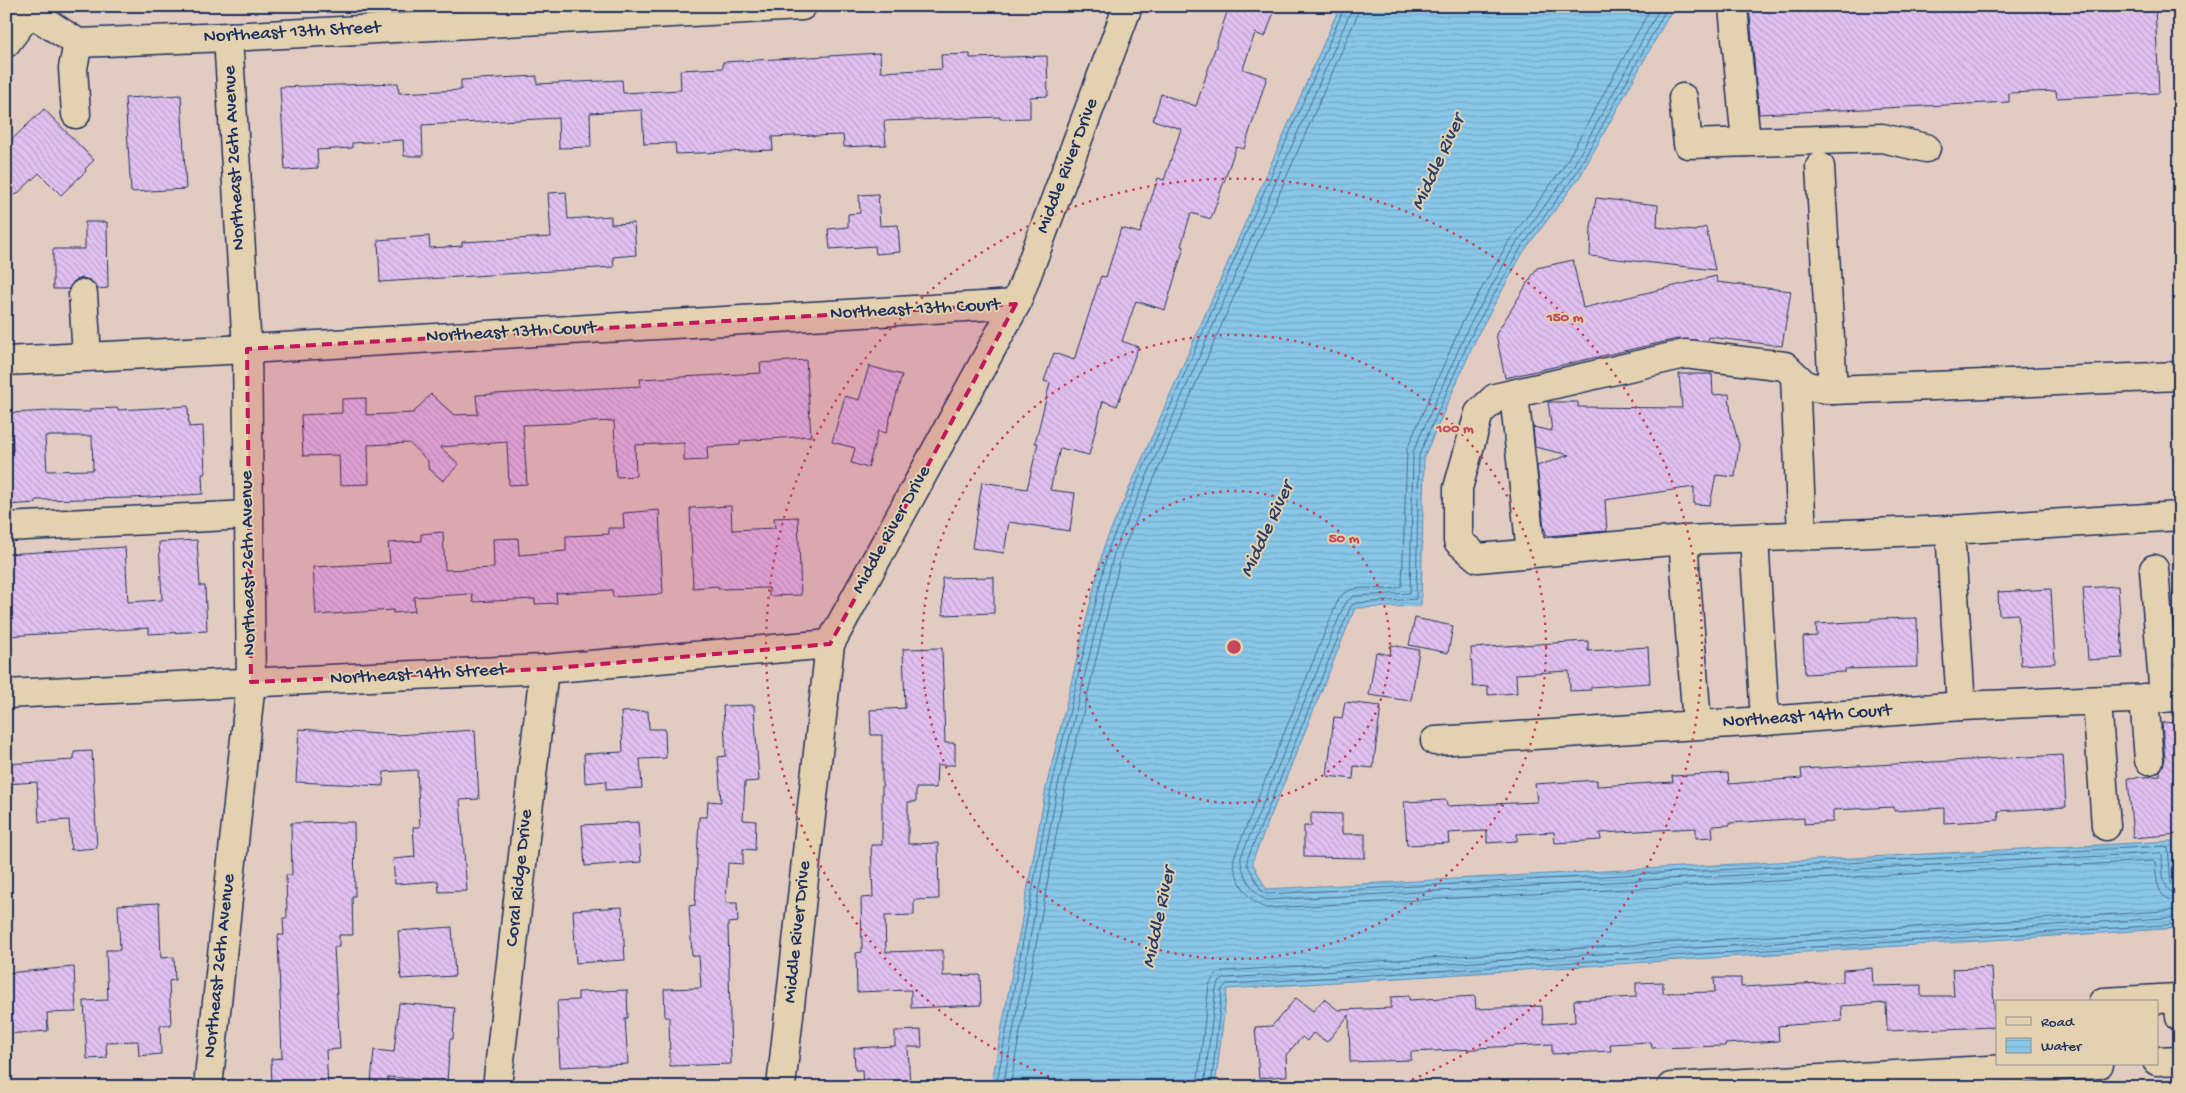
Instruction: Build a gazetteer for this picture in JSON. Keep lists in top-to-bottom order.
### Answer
{
  "streets": {
    "street": [
      "Northeast 13th Street",
      "Northeast 26th Avenue",
      "Middle River Drive",
      "Northeast 13th Court",
      "Northeast 14th Street",
      "Northeast 14th Court",
      "Coral Ridge Drive"
    ]
  },
  "crossings": [
    ["Northeast 13th Street", "Northeast 26th Avenue"],
    ["Northeast 26th Avenue", "Northeast 13th Court"],
    ["Northeast 26th Avenue", "Northeast 14th Street"],
    ["Middle River Drive", "Northeast 13th Court"],
    ["Middle River Drive", "Northeast 14th Street"],
    ["Northeast 14th Street", "Coral Ridge Drive"]
  ],
  "water": ["Middle River"],
  "legend": ["Road", "Water"],
  "rings": ["150 m", "100 m", "50 m"]
}
